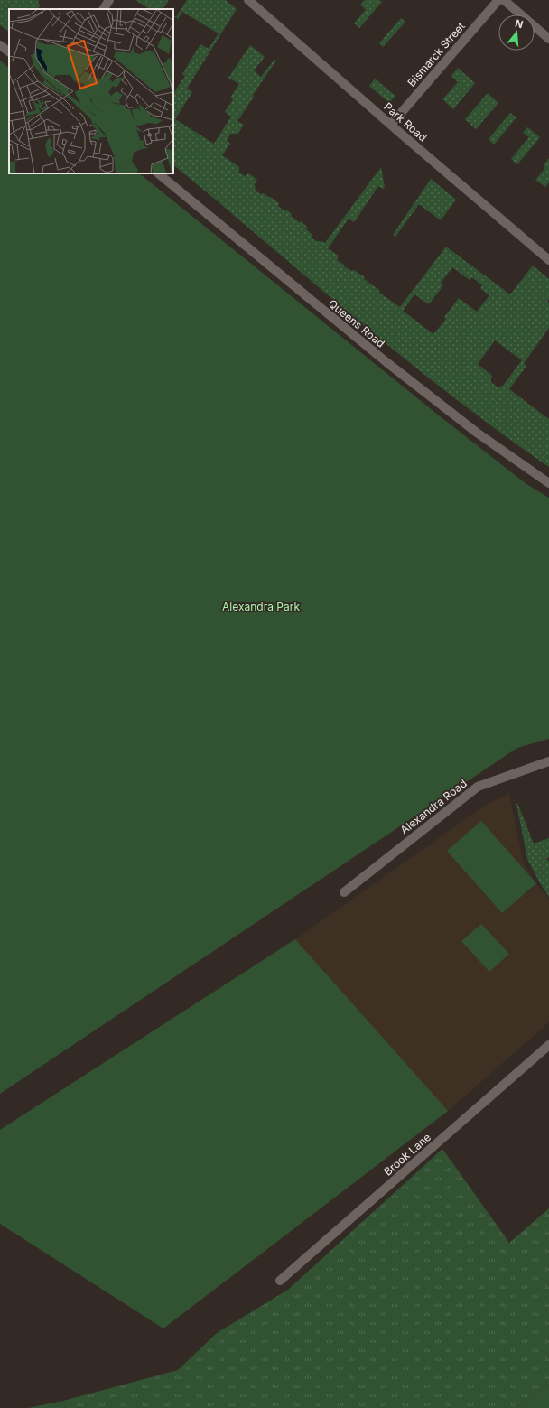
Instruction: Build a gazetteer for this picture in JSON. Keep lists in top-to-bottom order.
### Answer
{
  "streets": {
    "street": [
      "Bismarck Street",
      "Park Road",
      "Queens Road",
      "Alexandra Road",
      "Brook Lane"
    ]
  },
  "crossings": [
    ["Bismarck Street", "Park Road"]
  ],
  "parks": ["Alexandra Park"],
  "north": "top"
}
